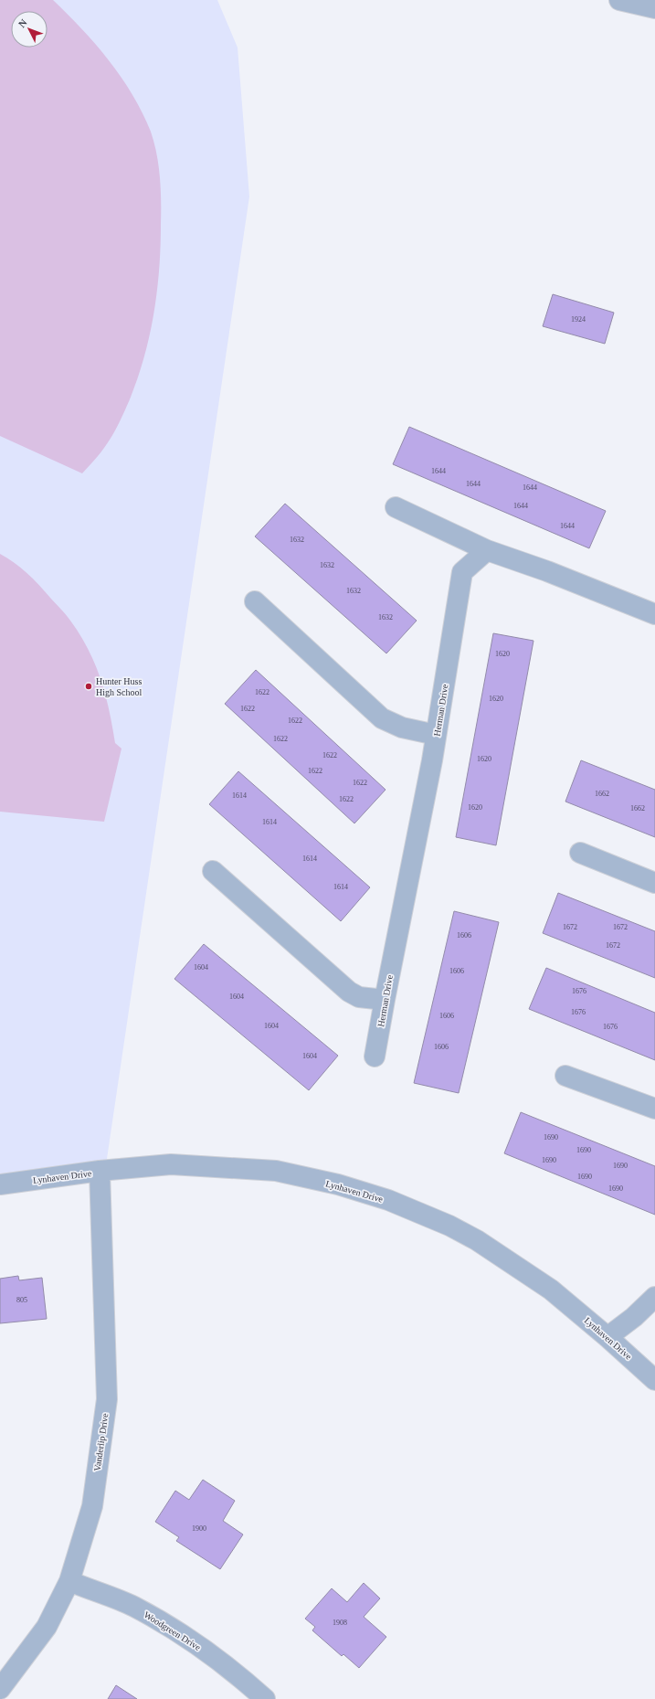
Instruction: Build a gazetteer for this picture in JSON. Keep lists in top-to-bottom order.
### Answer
{
  "streets": {
    "street": [
      "Herman Drive",
      "Lynhaven Drive",
      "Vanderlip Drive",
      "Woodgreen Drive"
    ]
  },
  "crossings": [
    ["Lynhaven Drive", "Vanderlip Drive"],
    ["Vanderlip Drive", "Woodgreen Drive"]
  ],
  "places": ["Hunter Huss High School"],
  "house_numbers": [
    "1924",
    "1644",
    "1644",
    "1644",
    "1644",
    "1644",
    "1632",
    "1632",
    "1632",
    "1632",
    "1620",
    "1622",
    "1620",
    "1622",
    "1622",
    "1622",
    "1622",
    "1620",
    "1622",
    "1622",
    "1662",
    "1614",
    "1622",
    "1620",
    "1662",
    "1614",
    "1614",
    "1614",
    "1672",
    "1672",
    "1606",
    "1672",
    "1604",
    "1606",
    "1676",
    "1604",
    "1676",
    "1606",
    "1604",
    "1676",
    "1606",
    "1604",
    "1690",
    "1690",
    "1690",
    "1690",
    "1690",
    "1690",
    "805",
    "1900",
    "1908"
  ],
  "north": "top left"
}
